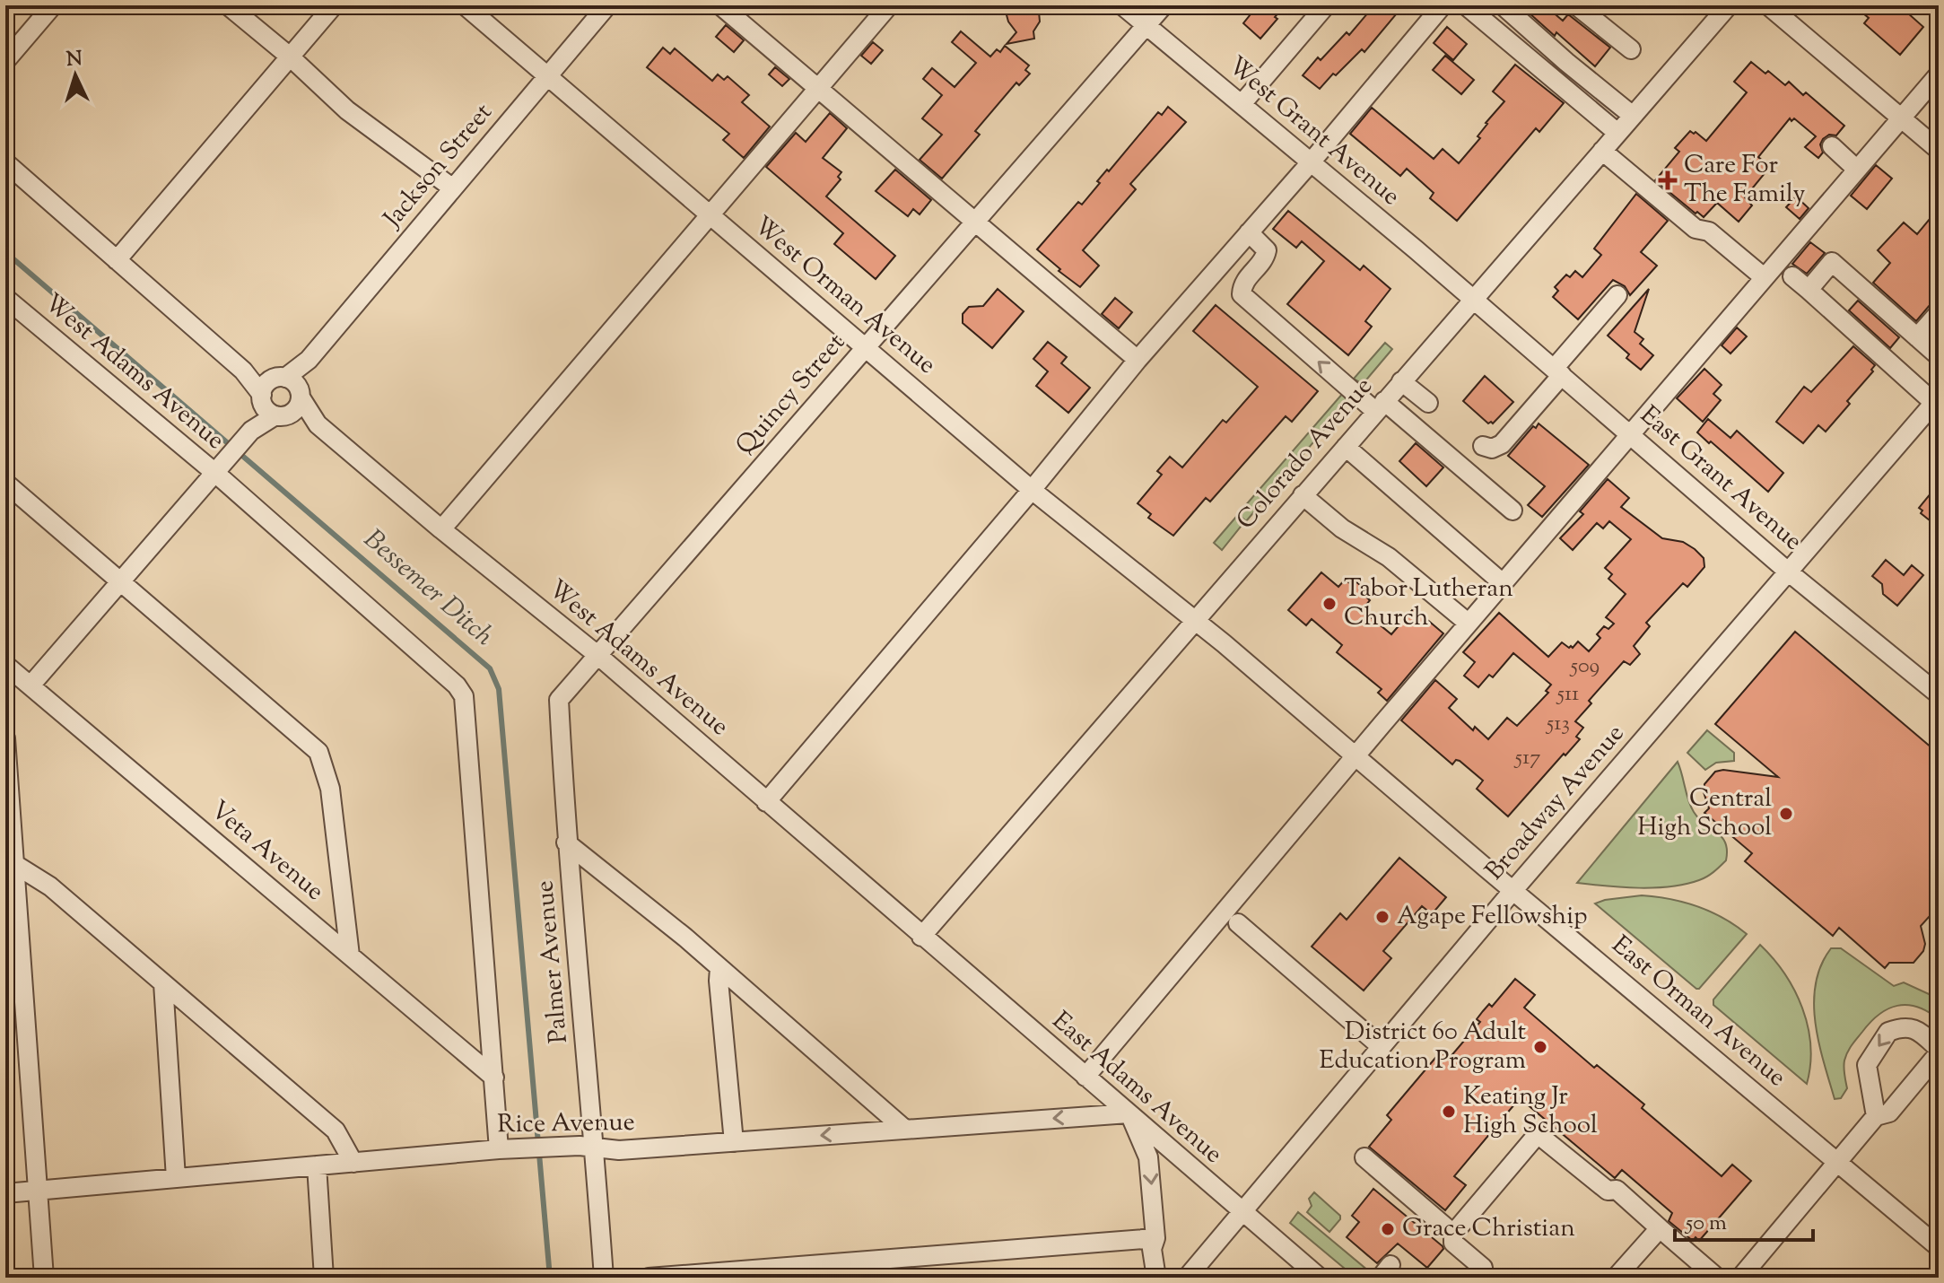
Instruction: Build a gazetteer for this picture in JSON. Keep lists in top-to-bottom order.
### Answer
{
  "streets": {
    "street": [
      "West Grant Avenue",
      "Jackson Street",
      "West Orman Avenue",
      "West Adams Avenue",
      "Quincy Street",
      "Colorado Avenue",
      "East Grant Avenue",
      "Broadway Avenue",
      "Veta Avenue",
      "Palmer Avenue",
      "East Orman Avenue",
      "East Adams Avenue",
      "Rice Avenue"
    ]
  },
  "crossings": [
    ["West Grant Avenue", "Quincy Street"],
    ["West Grant Avenue", "Colorado Avenue"],
    ["West Grant Avenue", "East Grant Avenue"],
    ["Jackson Street", "West Orman Avenue"],
    ["Jackson Street", "West Adams Avenue"],
    ["Jackson Street", "Veta Avenue"],
    ["West Orman Avenue", "Quincy Street"],
    ["West Orman Avenue", "Colorado Avenue"],
    ["West Orman Avenue", "East Orman Avenue"],
    ["West Adams Avenue", "Quincy Street"],
    ["West Adams Avenue", "Colorado Avenue"],
    ["West Adams Avenue", "Veta Avenue"],
    ["West Adams Avenue", "Palmer Avenue"],
    ["West Adams Avenue", "East Adams Avenue"],
    ["Quincy Street", "Palmer Avenue"],
    ["Colorado Avenue", "East Grant Avenue"],
    ["Colorado Avenue", "East Orman Avenue"],
    ["Colorado Avenue", "East Adams Avenue"],
    ["East Grant Avenue", "Broadway Avenue"],
    ["Broadway Avenue", "East Orman Avenue"],
    ["Broadway Avenue", "East Adams Avenue"],
    ["Palmer Avenue", "Rice Avenue"],
    ["East Adams Avenue", "Rice Avenue"]
  ],
  "water": ["Bessemer Ditch"],
  "places": {
    "health": ["Care For The Family"],
    "other": [
      "Tabor Lutheran Church",
      "Central High School",
      "Agape Fellowship",
      "District 60 Adult Education Program",
      "Keating Jr High School",
      "Grace Christian"
    ]
  },
  "house_numbers": [
    "509",
    "511",
    "513",
    "517"
  ],
  "scale_bar": "50 m",
  "north": "top"
}
